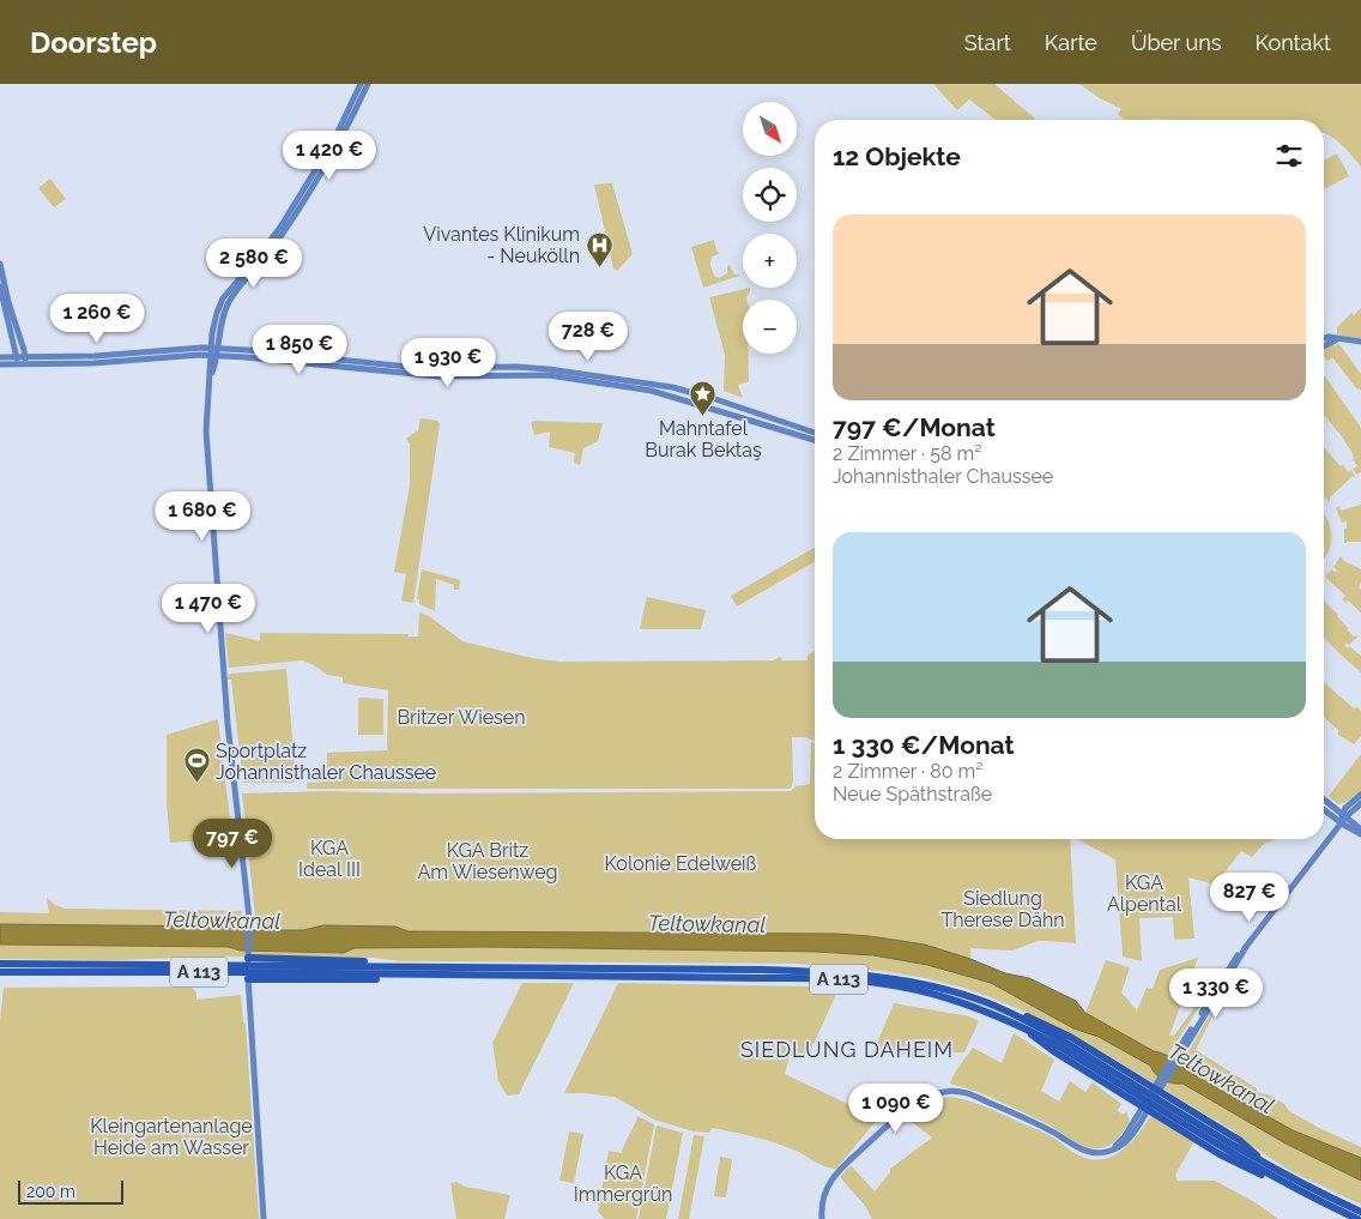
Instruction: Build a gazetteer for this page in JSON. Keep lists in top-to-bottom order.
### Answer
{
  "streets": {
    "highway": ["A 113"]
  },
  "districts": ["SIEDLUNG DAHEIM"],
  "water": ["Teltowkanal"],
  "parks": [
    "Britzer Wiesen",
    "KGA Ideal III",
    "KGA Britz Am Wiesenweg",
    "Kolonie Edelweiß",
    "KGA Alpental",
    "Siedlung Therese Dähn",
    "Kleingartenanlage Heide am Wasser",
    "KGA Immergrün"
  ],
  "places": {
    "hospital": ["Vivantes Klinikum - Neukölln"],
    "place": ["Mahntafel Burak Bektaş"],
    "sports": ["Sportplatz Johannisthaler Chaussee"]
  },
  "scale_bar": "200 m",
  "north": "bottom right",
  "page": {
    "header": "Doorstep",
    "nav": [
      "Start",
      "Karte",
      "Über uns",
      "Kontakt"
    ],
    "map_buttons": ["+", "−"],
    "heading": "12 Objekte",
    "price": [
      "1 420 €",
      "2 580 €",
      "1 260 €",
      "728 €",
      "1 850 €",
      "1 930 €",
      "1 680 €",
      "1 470 €",
      "797 €",
      "827 €",
      "1 330 €",
      "1 090 €"
    ],
    "list": [
      {
        "name": "797 €/Monat",
        "note": "2 Zimmer · 58 m² · Johannisthaler Chaussee"
      },
      {
        "name": "1 330 €/Monat",
        "note": "2 Zimmer · 80 m² · Neue Späthstraße"
      }
    ],
    "scale": "200 m"
  }
}
